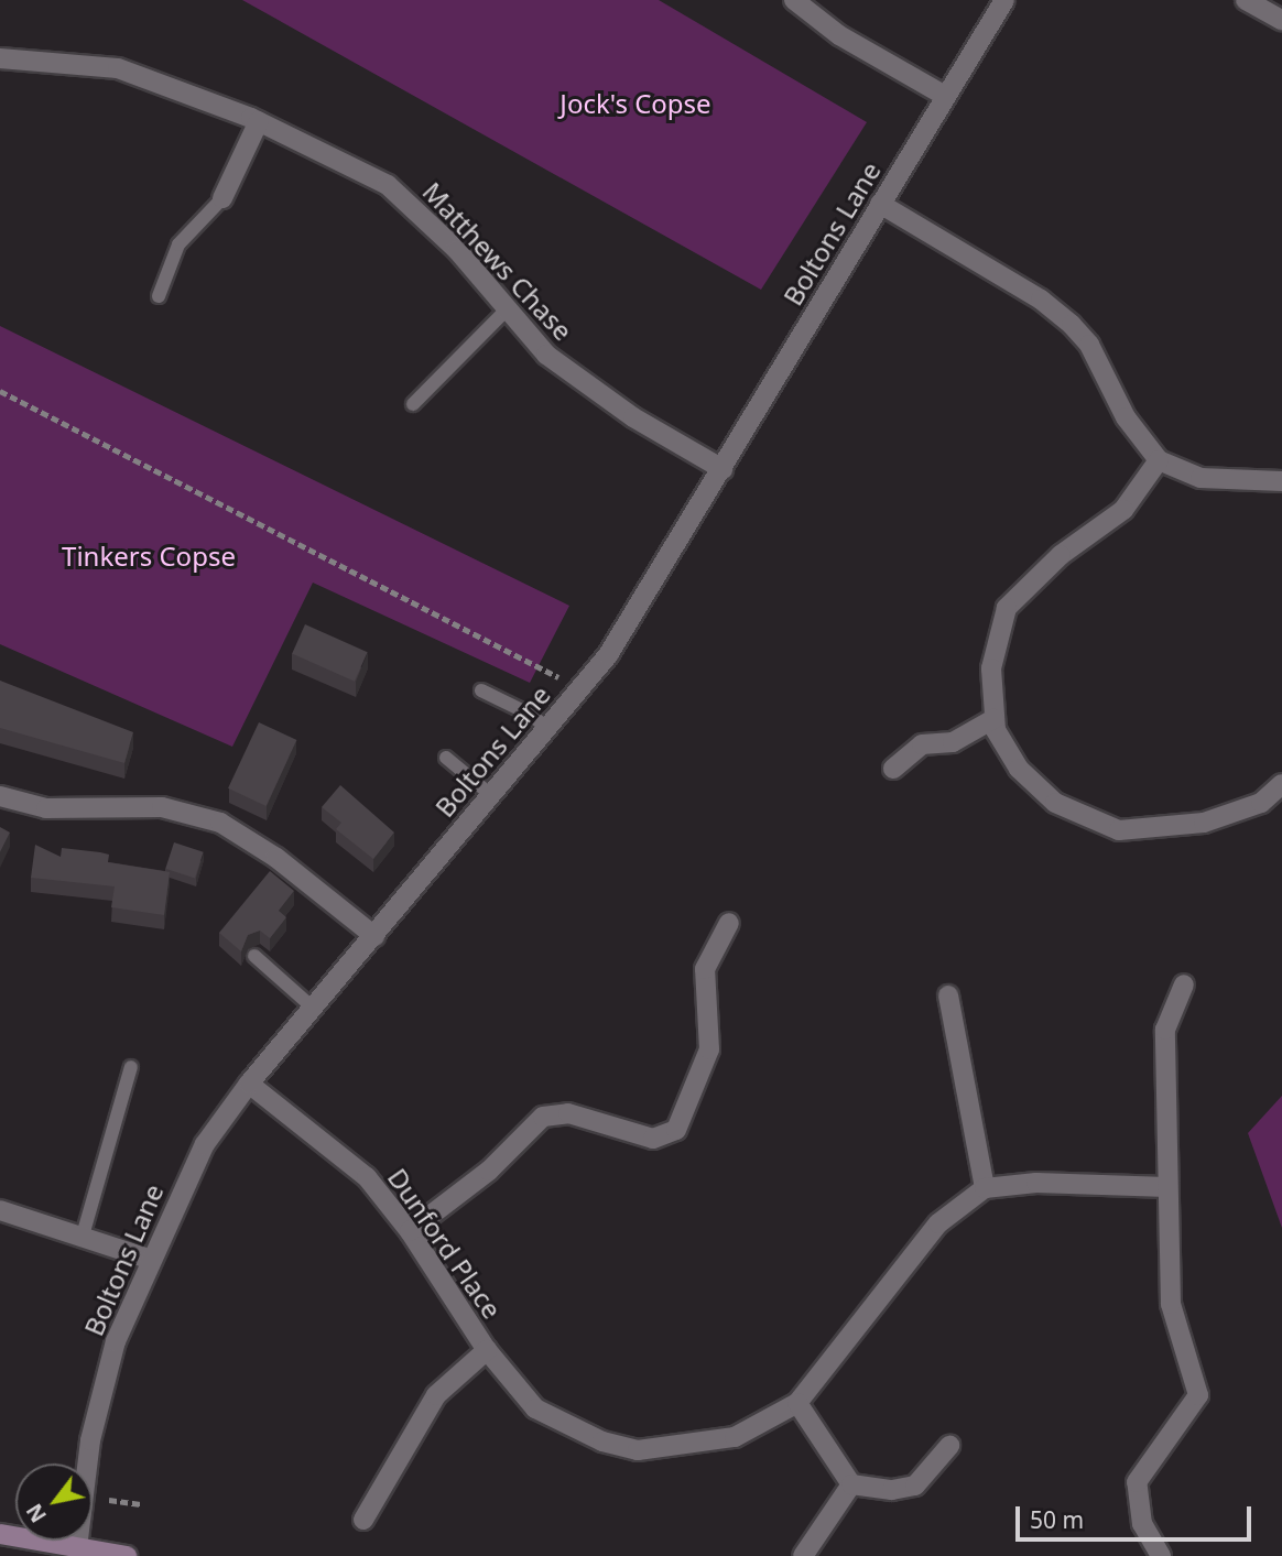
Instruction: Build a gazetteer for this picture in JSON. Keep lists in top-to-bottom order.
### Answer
{
  "streets": {
    "street": ["Boltons Lane", "Matthews Chase", "Dunford Place"]
  },
  "crossings": [
    ["Boltons Lane", "Matthews Chase"],
    ["Boltons Lane", "Dunford Place"]
  ],
  "parks": ["Jock's Copse", "Tinkers Copse"],
  "scale_bar": "50 m",
  "north": "bottom left"
}
